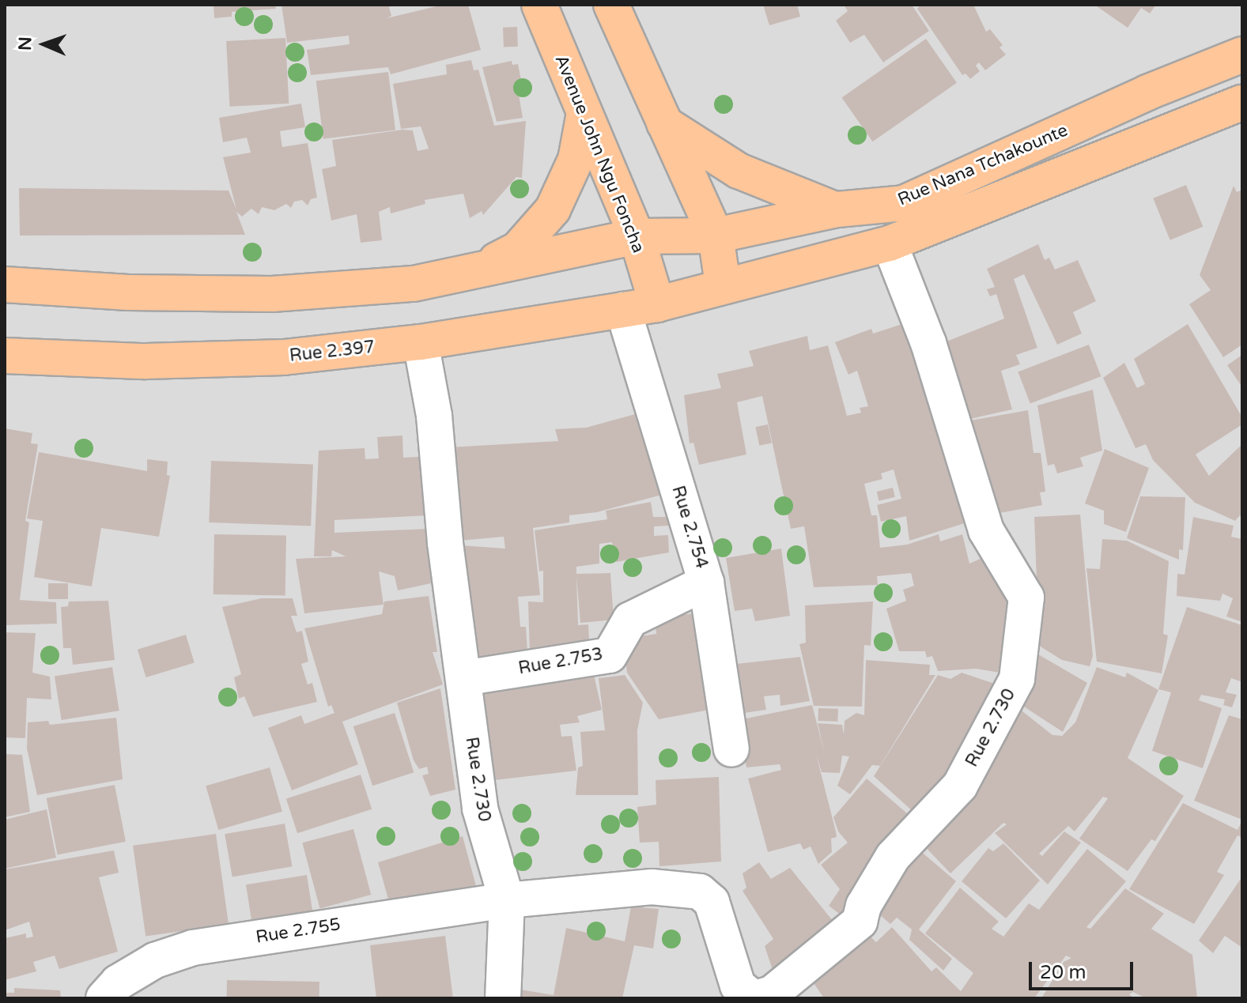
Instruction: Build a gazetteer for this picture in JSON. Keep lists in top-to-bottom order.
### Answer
{
  "streets": {
    "main road": ["Avenue John Ngu Foncha", "Rue Nana Tchakounte", "Rue 2.397"],
    "street": [
      "Rue 2.754",
      "Rue 2.753",
      "Rue 2.730",
      "Rue 2.755"
    ]
  },
  "crossings": [
    ["Avenue John Ngu Foncha", "Rue Nana Tchakounte"],
    ["Avenue John Ngu Foncha", "Rue 2.397"],
    ["Rue Nana Tchakounte", "Rue 2.397"],
    ["Rue Nana Tchakounte", "Rue 2.730"],
    ["Rue 2.397", "Rue 2.754"],
    ["Rue 2.397", "Rue 2.730"],
    ["Rue 2.754", "Rue 2.753"],
    ["Rue 2.753", "Rue 2.730"],
    ["Rue 2.730", "Rue 2.755"]
  ],
  "scale_bar": "20 m",
  "north": "left"
}
